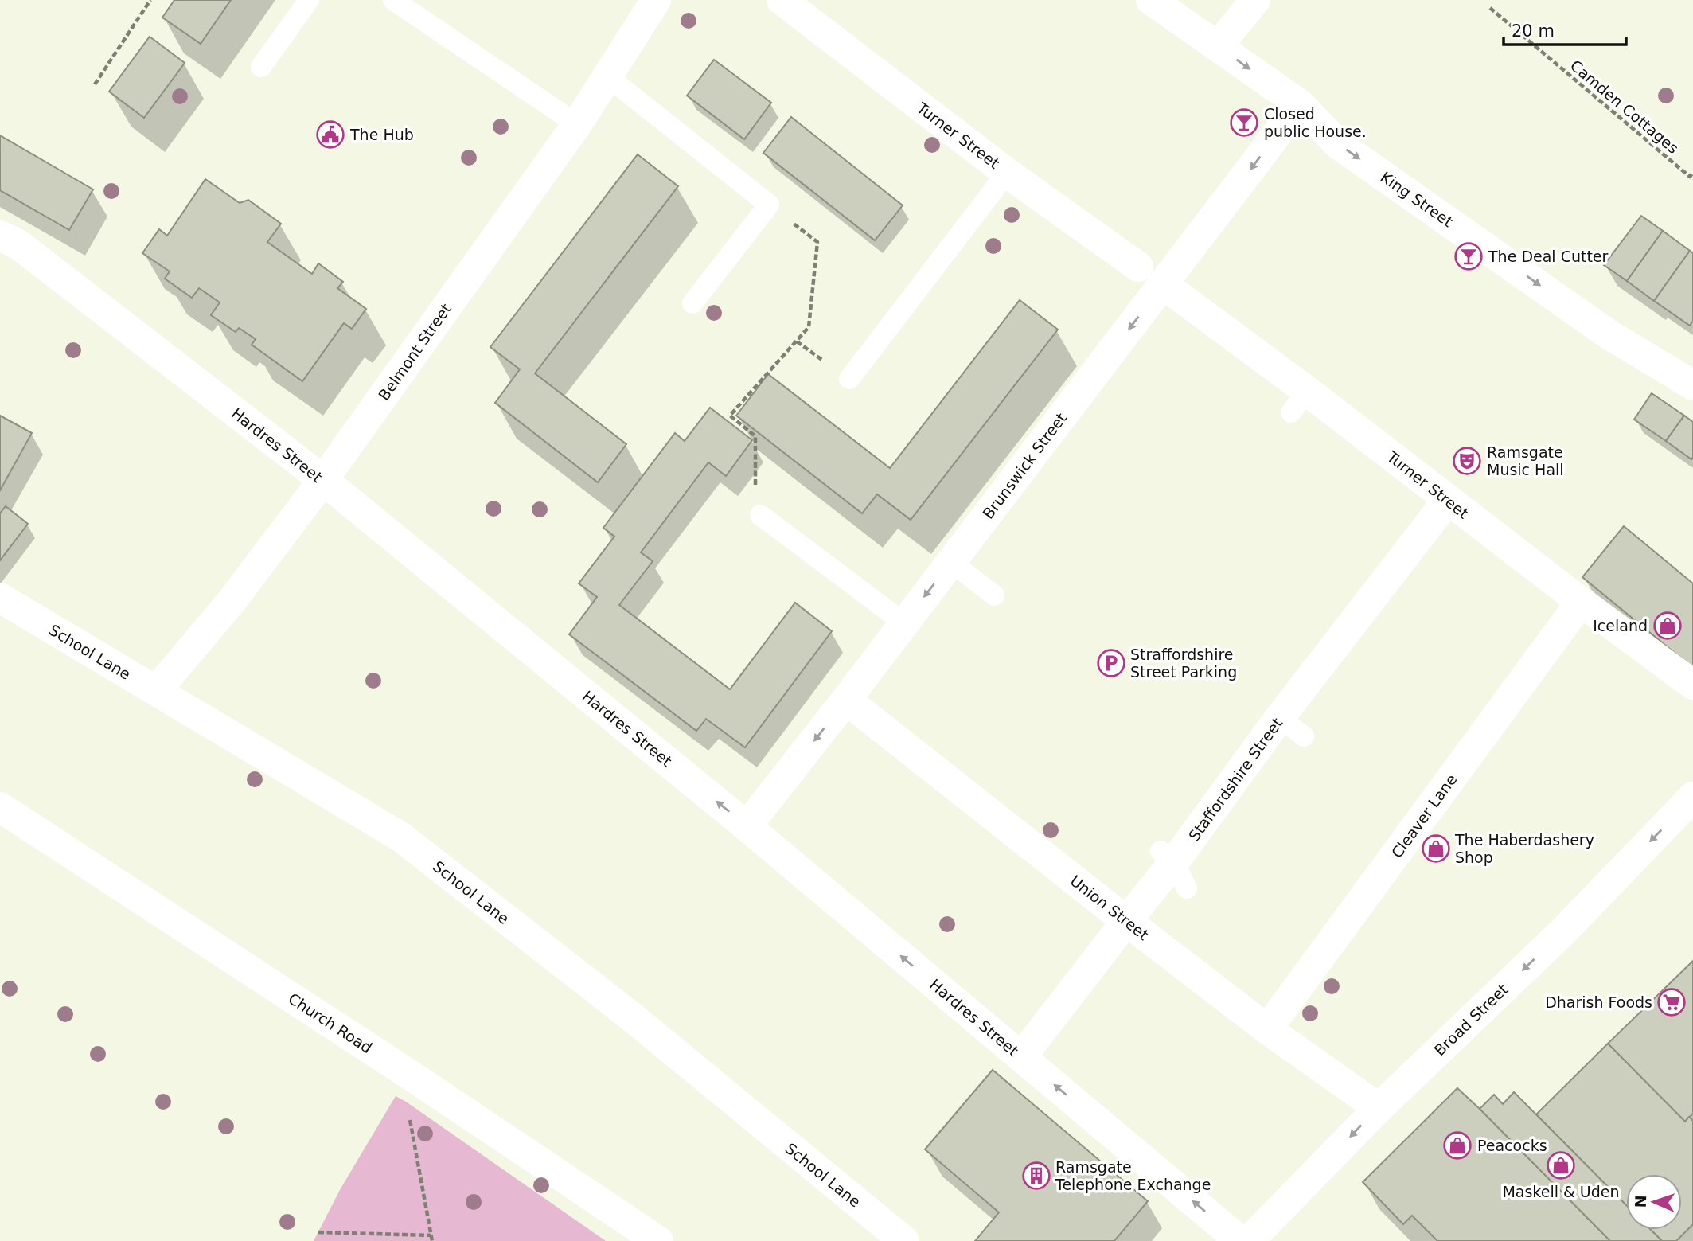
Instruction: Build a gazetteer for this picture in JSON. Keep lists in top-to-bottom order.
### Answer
{
  "streets": {
    "street": [
      "Turner Street",
      "King Street",
      "Belmont Street",
      "Hardres Street",
      "Brunswick Street",
      "School Lane",
      "Staffordshire Street",
      "Cleaver Lane",
      "Union Street",
      "Broad Street",
      "Church Road"
    ],
    "path": ["Camden Cottages"]
  },
  "crossings": [
    ["Turner Street", "Brunswick Street"],
    ["Turner Street", "Staffordshire Street"],
    ["Turner Street", "Cleaver Lane"],
    ["King Street", "Brunswick Street"],
    ["Belmont Street", "Hardres Street"],
    ["Belmont Street", "School Lane"],
    ["Hardres Street", "Brunswick Street"],
    ["Hardres Street", "Staffordshire Street"],
    ["Brunswick Street", "Union Street"],
    ["Staffordshire Street", "Union Street"],
    ["Cleaver Lane", "Union Street"],
    ["Union Street", "Broad Street"]
  ],
  "one_way": [
    "King Street",
    "Hardres Street",
    "Brunswick Street",
    "Broad Street"
  ],
  "places": {
    "bar": ["Closed public House.", "The Deal Cutter"],
    "public building": ["The Hub"],
    "theatre": ["Ramsgate Music Hall"],
    "shop": [
      "Iceland",
      "The Haberdashery Shop",
      "Peacocks",
      "Maskell & Uden"
    ],
    "parking": ["Straffordshire Street Parking"],
    "supermarket": ["Dharish Foods"],
    "building": ["Ramsgate Telephone Exchange"]
  },
  "scale_bar": "20 m",
  "north": "left"
}
